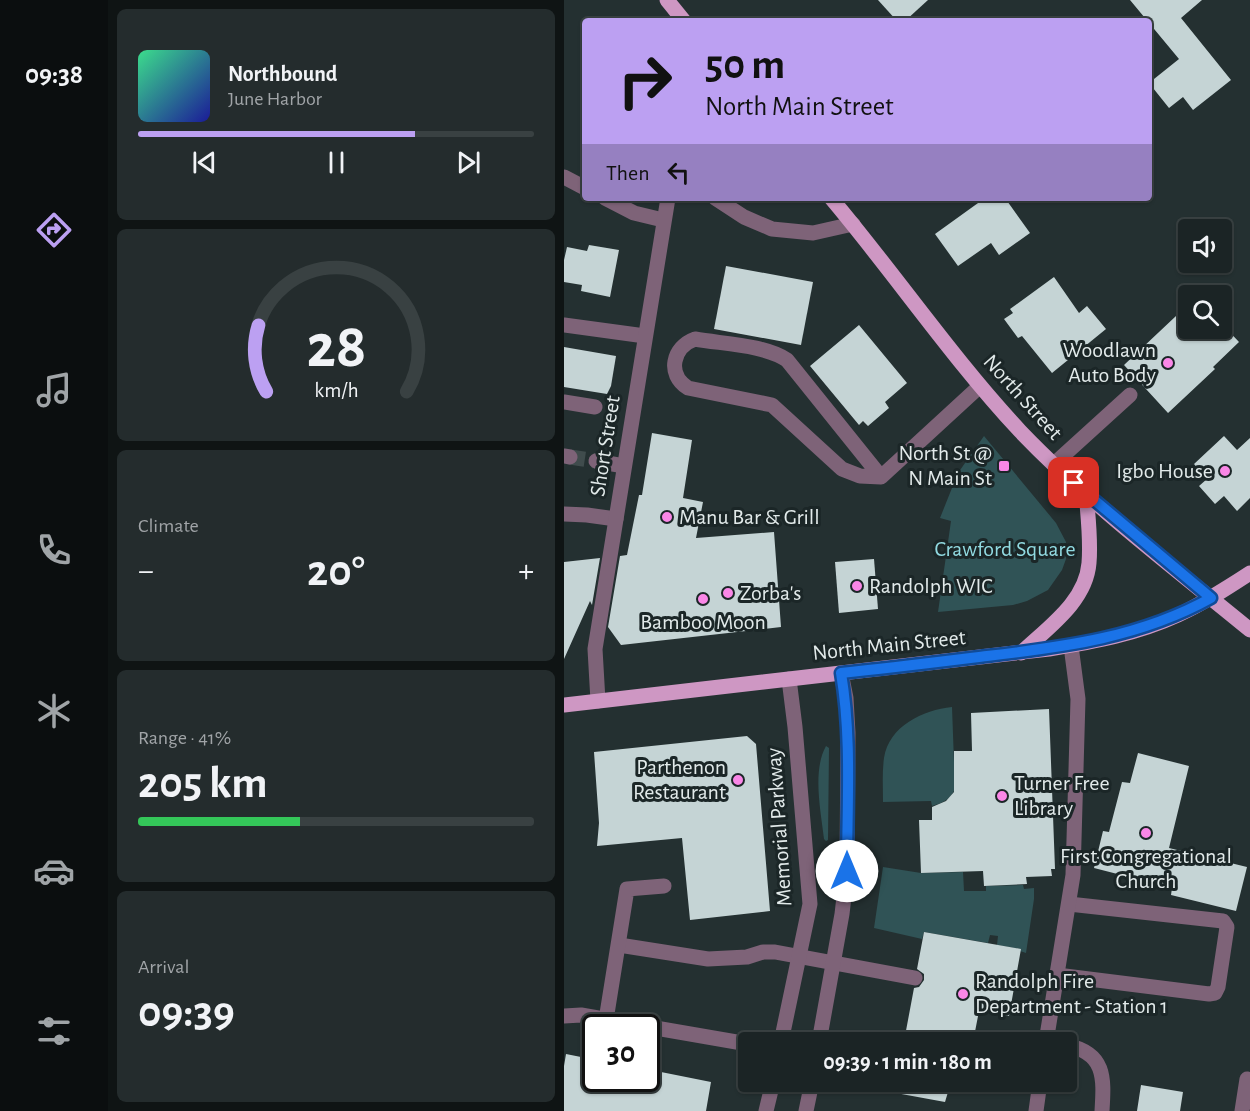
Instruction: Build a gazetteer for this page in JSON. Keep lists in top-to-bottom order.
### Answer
{
  "streets": {
    "main road": ["North Street", "North Main Street"],
    "street": ["Short Street", "Memorial Parkway"]
  },
  "crossings": [
    ["North Street", "North Main Street"],
    ["Short Street", "North Main Street"],
    ["North Main Street", "Memorial Parkway"]
  ],
  "parks": ["Crawford Square"],
  "places": {
    "other": [
      "Woodlawn Auto Body",
      "Igbo House",
      "Manu Bar & Grill",
      "Randolph WIC",
      "Zorba's",
      "Bamboo Moon",
      "Parthenon Restaurant",
      "Turner Free Library",
      "First Congregational Church",
      "Randolph Fire Department - Station 1"
    ],
    "transit": ["North St @ N Main St"]
  },
  "page": {
    "tabs": "09:38",
    "turn": ["50 m", "North Main Street"],
    "song": ["Northbound", "June Harbor"],
    "then": "Then",
    "tile": [
      "Climate",
      ["Range · 41%", "205 km"],
      ["Arrival", "09:39"]
    ],
    "heat": ["−", "20°", "+"],
    "limit": "30",
    "trip": "09:39 · 1 min · 180 m",
    "gauge": ["28", "km/h"]
  }
}
